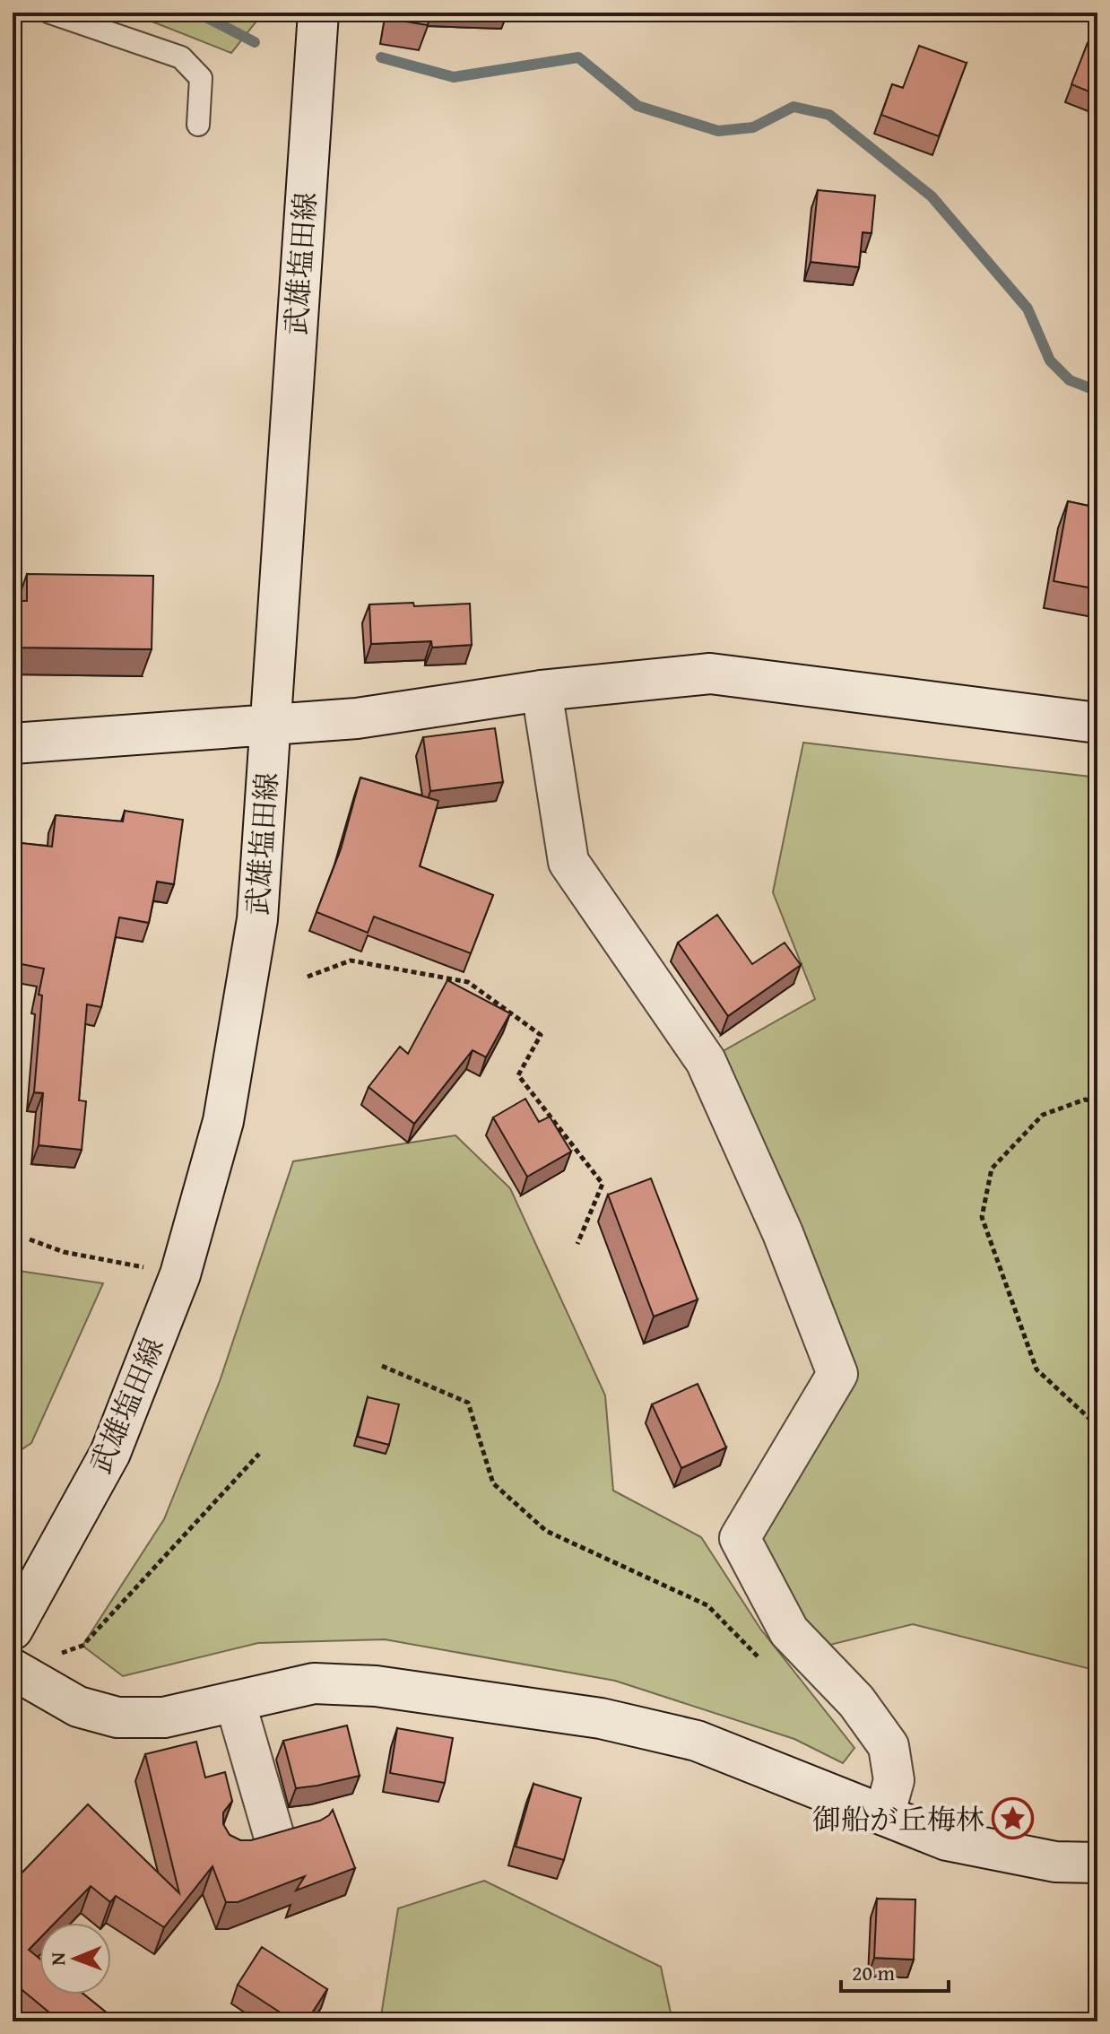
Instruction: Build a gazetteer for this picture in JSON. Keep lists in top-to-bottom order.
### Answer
{
  "streets": {
    "street": ["武雄塩田線"]
  },
  "places": {
    "place": ["御船が丘梅林"]
  },
  "scale_bar": "20 m",
  "north": "left"
}
